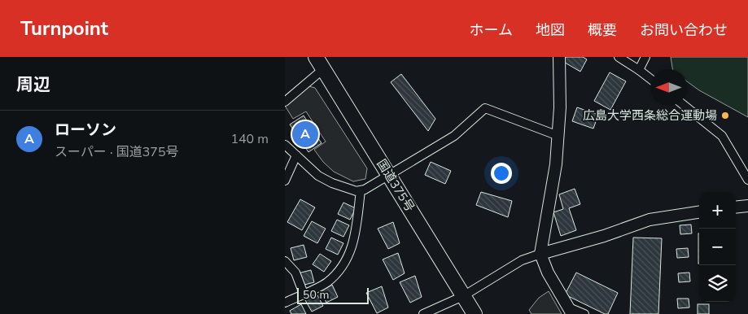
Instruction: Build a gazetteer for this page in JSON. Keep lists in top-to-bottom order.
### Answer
{
  "streets": {
    "highway": ["国道375号"]
  },
  "places": ["広島大学西条総合運動場"],
  "scale_bar": "50 m",
  "north": "left",
  "page": {
    "header": "Turnpoint",
    "nav": [
      "ホーム",
      "地図",
      "概要",
      "お問い合わせ"
    ],
    "heading": "周辺",
    "list": [
      {
        "mark": "A",
        "name": "ローソン",
        "note": "スーパー · 国道375号",
        "value": "140 m"
      }
    ],
    "pins": "A",
    "map_buttons": ["+", "−"],
    "scale": "50 m"
  }
}
